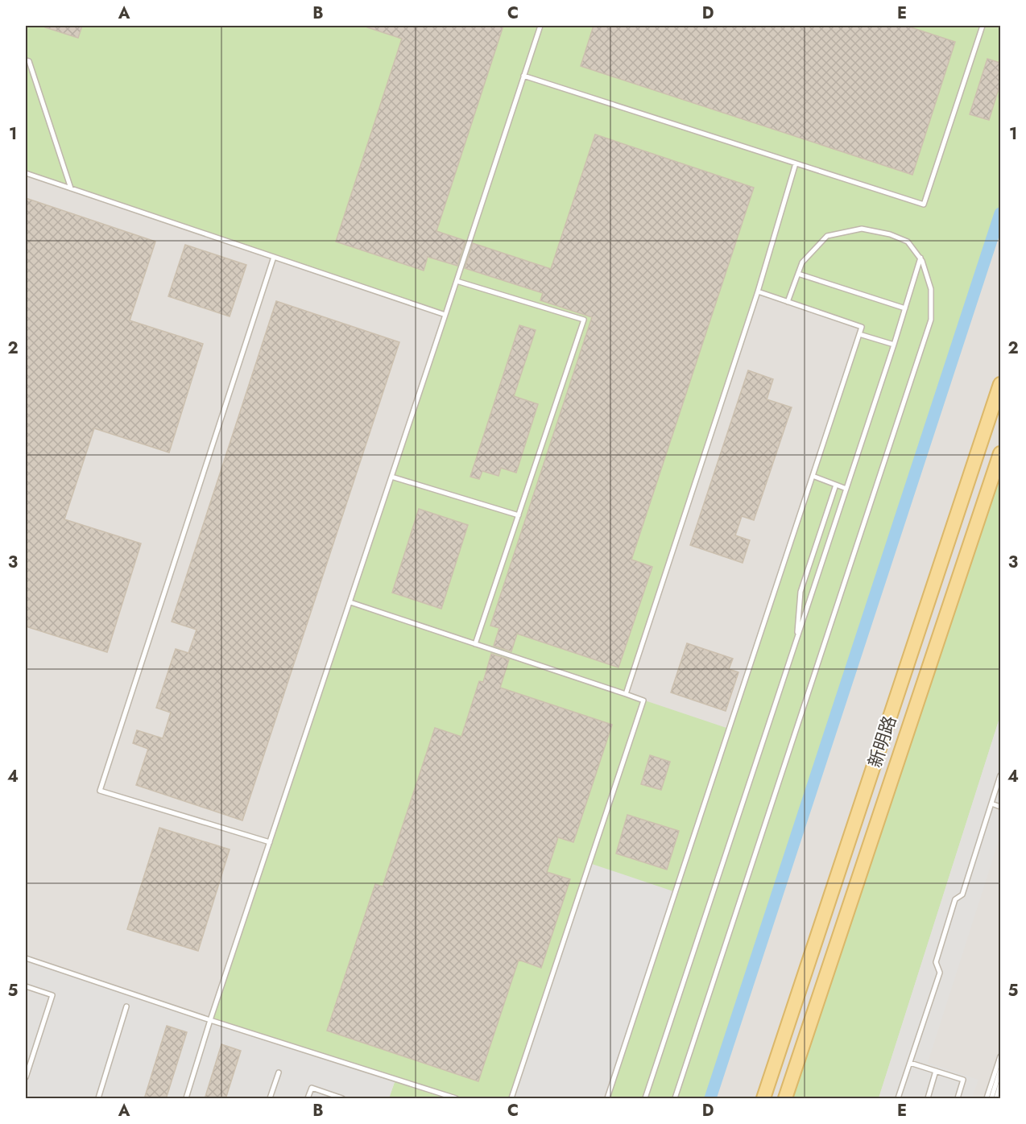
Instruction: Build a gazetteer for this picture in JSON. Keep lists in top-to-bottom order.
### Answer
{
  "streets": {
    "main road": ["新明路"]
  },
  "grid": {
    "columns": [
      "A",
      "B",
      "C",
      "D",
      "E"
    ],
    "rows": [
      "1",
      "2",
      "3",
      "4",
      "5"
    ]
  }
}
